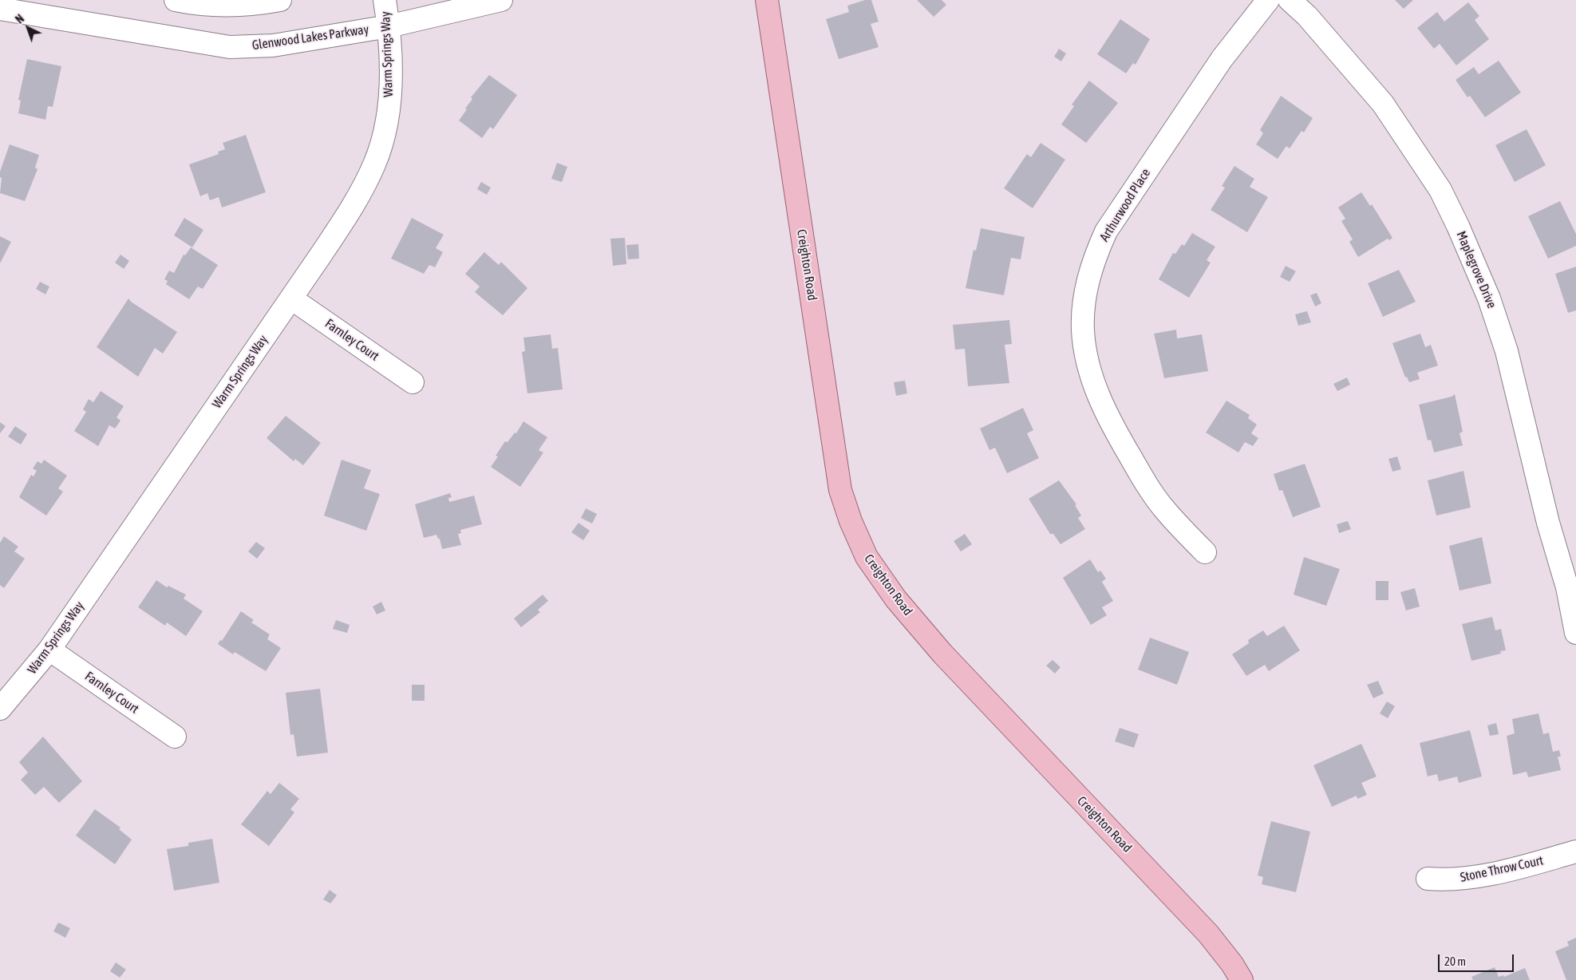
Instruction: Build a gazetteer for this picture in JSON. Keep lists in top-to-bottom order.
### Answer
{
  "streets": {
    "main road": ["Creighton Road"],
    "street": [
      "Glenwood Lakes Parkway",
      "Warm Springs Way",
      "Arthurwood Place",
      "Maplegrove Drive",
      "Farnley Court",
      "Stone Throw Court"
    ]
  },
  "crossings": [
    ["Glenwood Lakes Parkway", "Warm Springs Way"],
    ["Warm Springs Way", "Farnley Court"]
  ],
  "scale_bar": "20 m",
  "north": "top left"
}
